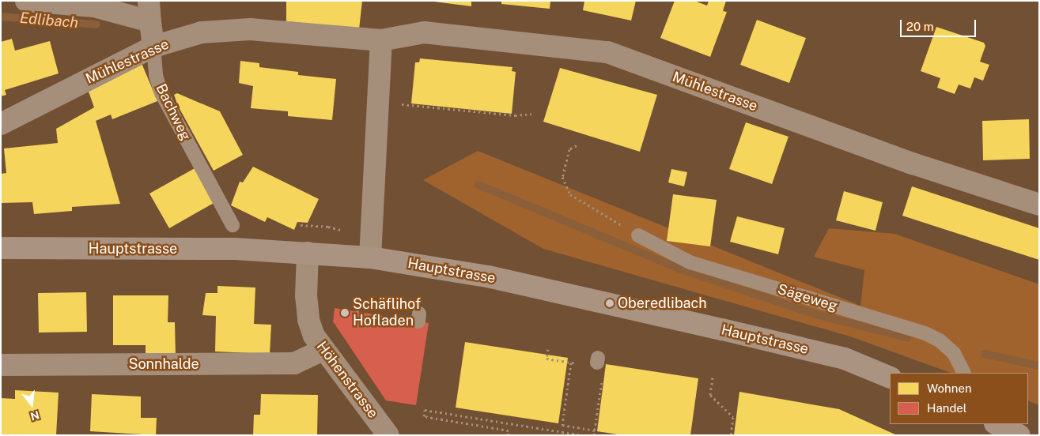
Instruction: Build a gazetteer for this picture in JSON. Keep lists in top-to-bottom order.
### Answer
{
  "streets": {
    "street": [
      "Mühlestrasse",
      "Bachweg",
      "Hauptstrasse",
      "Sonnhalde",
      "Höhenstrasse"
    ],
    "lane": ["Sägeweg"]
  },
  "crossings": [
    ["Mühlestrasse", "Bachweg"],
    ["Hauptstrasse", "Höhenstrasse"],
    ["Sonnhalde", "Höhenstrasse"]
  ],
  "water": ["Edlibach"],
  "places": ["Oberedlibach", "Schäflihof Hofladen"],
  "legend": ["Wohnen", "Handel"],
  "scale_bar": "20 m",
  "north": "bottom"
}
